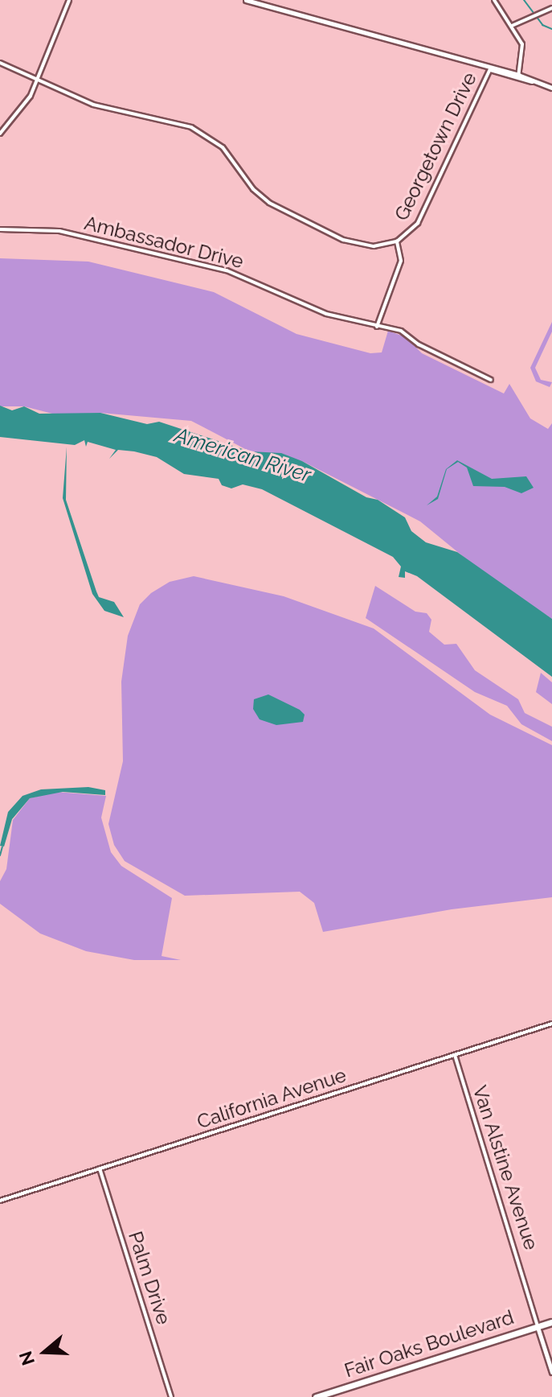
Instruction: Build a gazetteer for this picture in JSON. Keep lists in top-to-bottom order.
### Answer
{
  "streets": {
    "main road": ["Fair Oaks Boulevard"],
    "street": [
      "Georgetown Drive",
      "Ambassador Drive",
      "California Avenue",
      "Van Alstine Avenue",
      "Palm Drive"
    ]
  },
  "crossings": [
    ["California Avenue", "Van Alstine Avenue"],
    ["California Avenue", "Palm Drive"],
    ["Van Alstine Avenue", "Fair Oaks Boulevard"]
  ],
  "water": ["American River"],
  "north": "left"
}
